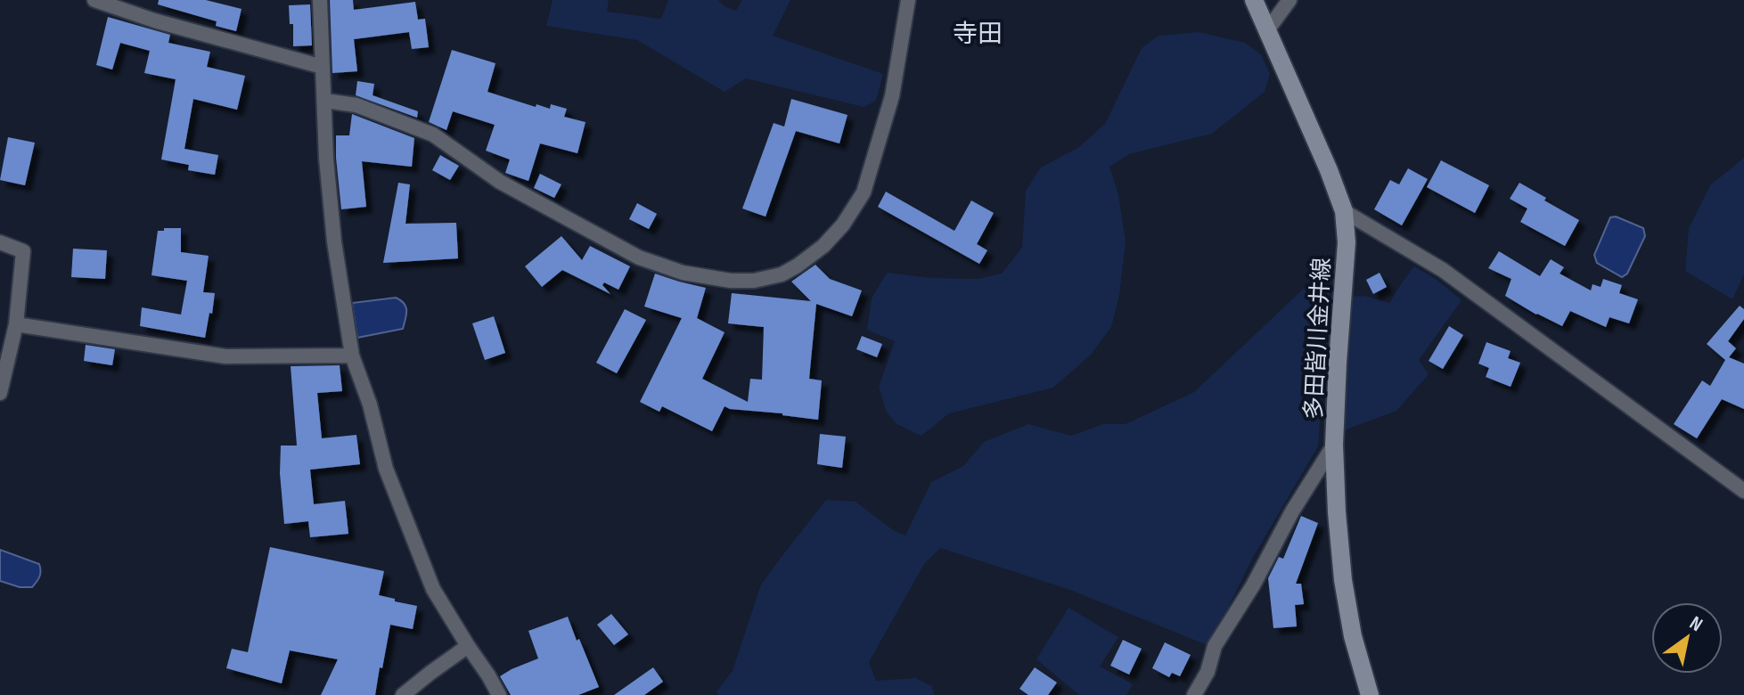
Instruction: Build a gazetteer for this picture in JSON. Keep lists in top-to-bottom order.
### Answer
{
  "streets": {
    "main road": ["多田皆川金井線"]
  },
  "districts": ["寺田"],
  "north": "top right"
}
